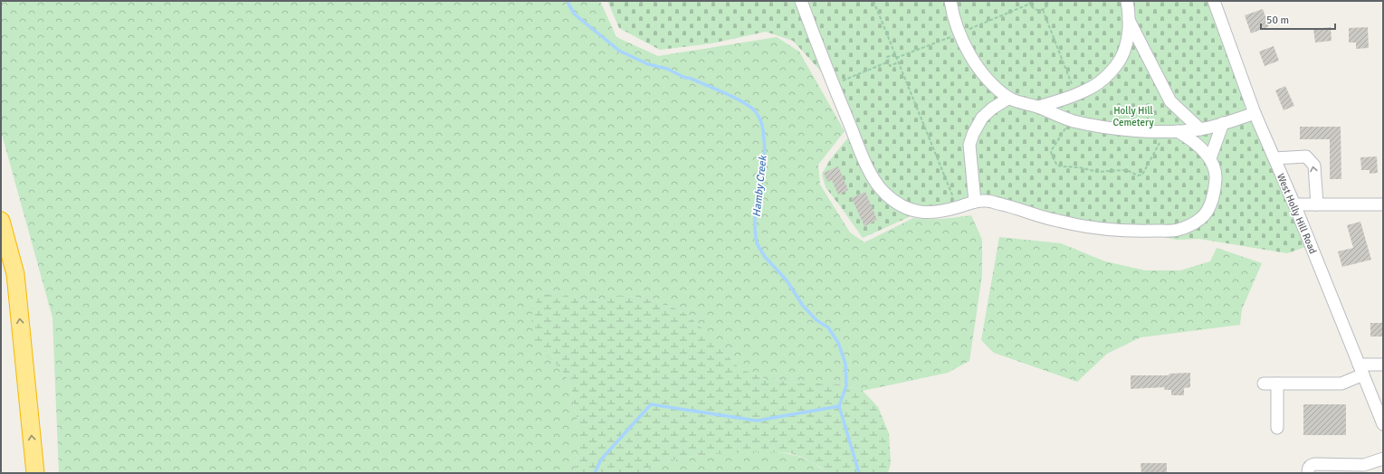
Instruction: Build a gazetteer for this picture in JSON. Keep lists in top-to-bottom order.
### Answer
{
  "streets": {
    "street": ["West Holly Hill Road"]
  },
  "water": ["Hamby Creek"],
  "parks": ["Holly Hill Cemetery"],
  "scale_bar": "50 m"
}
